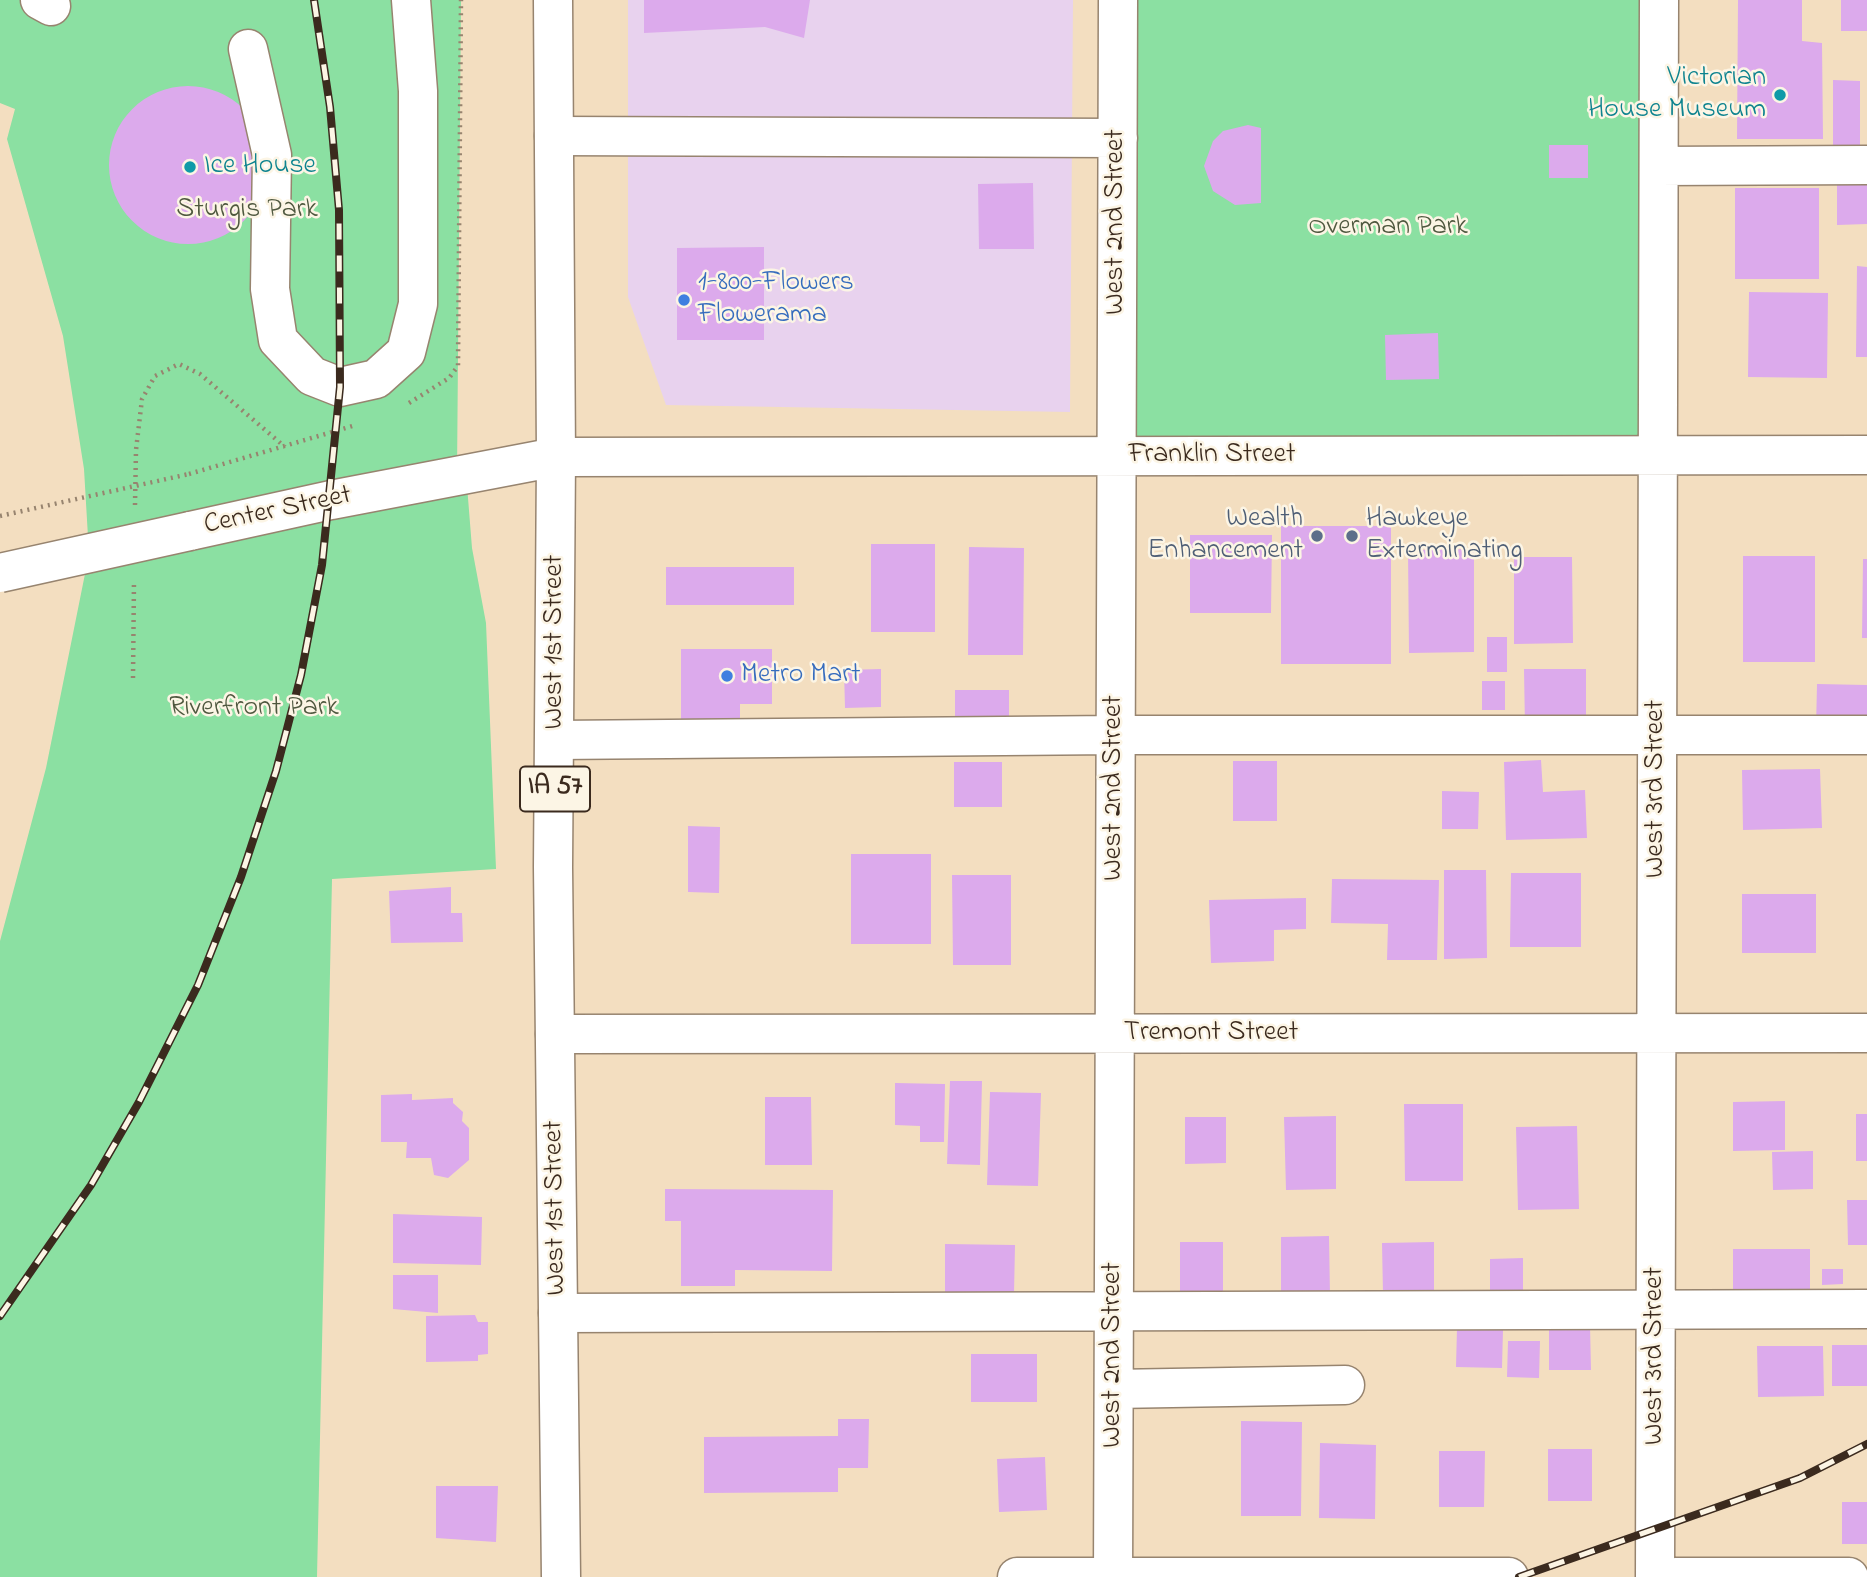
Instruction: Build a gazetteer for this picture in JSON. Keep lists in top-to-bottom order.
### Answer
{
  "streets": {
    "street": [
      "West 2nd Street",
      "Franklin Street",
      "Center Street",
      "West 1st Street",
      "IA 57",
      "West 3rd Street",
      "Tremont Street"
    ]
  },
  "crossings": [
    ["West 2nd Street", "Franklin Street"],
    ["West 2nd Street", "Tremont Street"],
    ["Franklin Street", "Center Street"],
    ["Franklin Street", "West 1st Street"],
    ["Franklin Street", "West 3rd Street"],
    ["Center Street", "West 1st Street"],
    ["West 1st Street", "Tremont Street"],
    ["West 3rd Street", "Tremont Street"]
  ],
  "parks": ["Sturgis Park", "Overman Park", "Riverfront Park"],
  "places": [
    "Victorian House Museum",
    "Ice House",
    "1-800-Flowers Flowerama",
    "Wealth Enhancement",
    "Hawkeye Exterminating",
    "Metro Mart"
  ]
}
